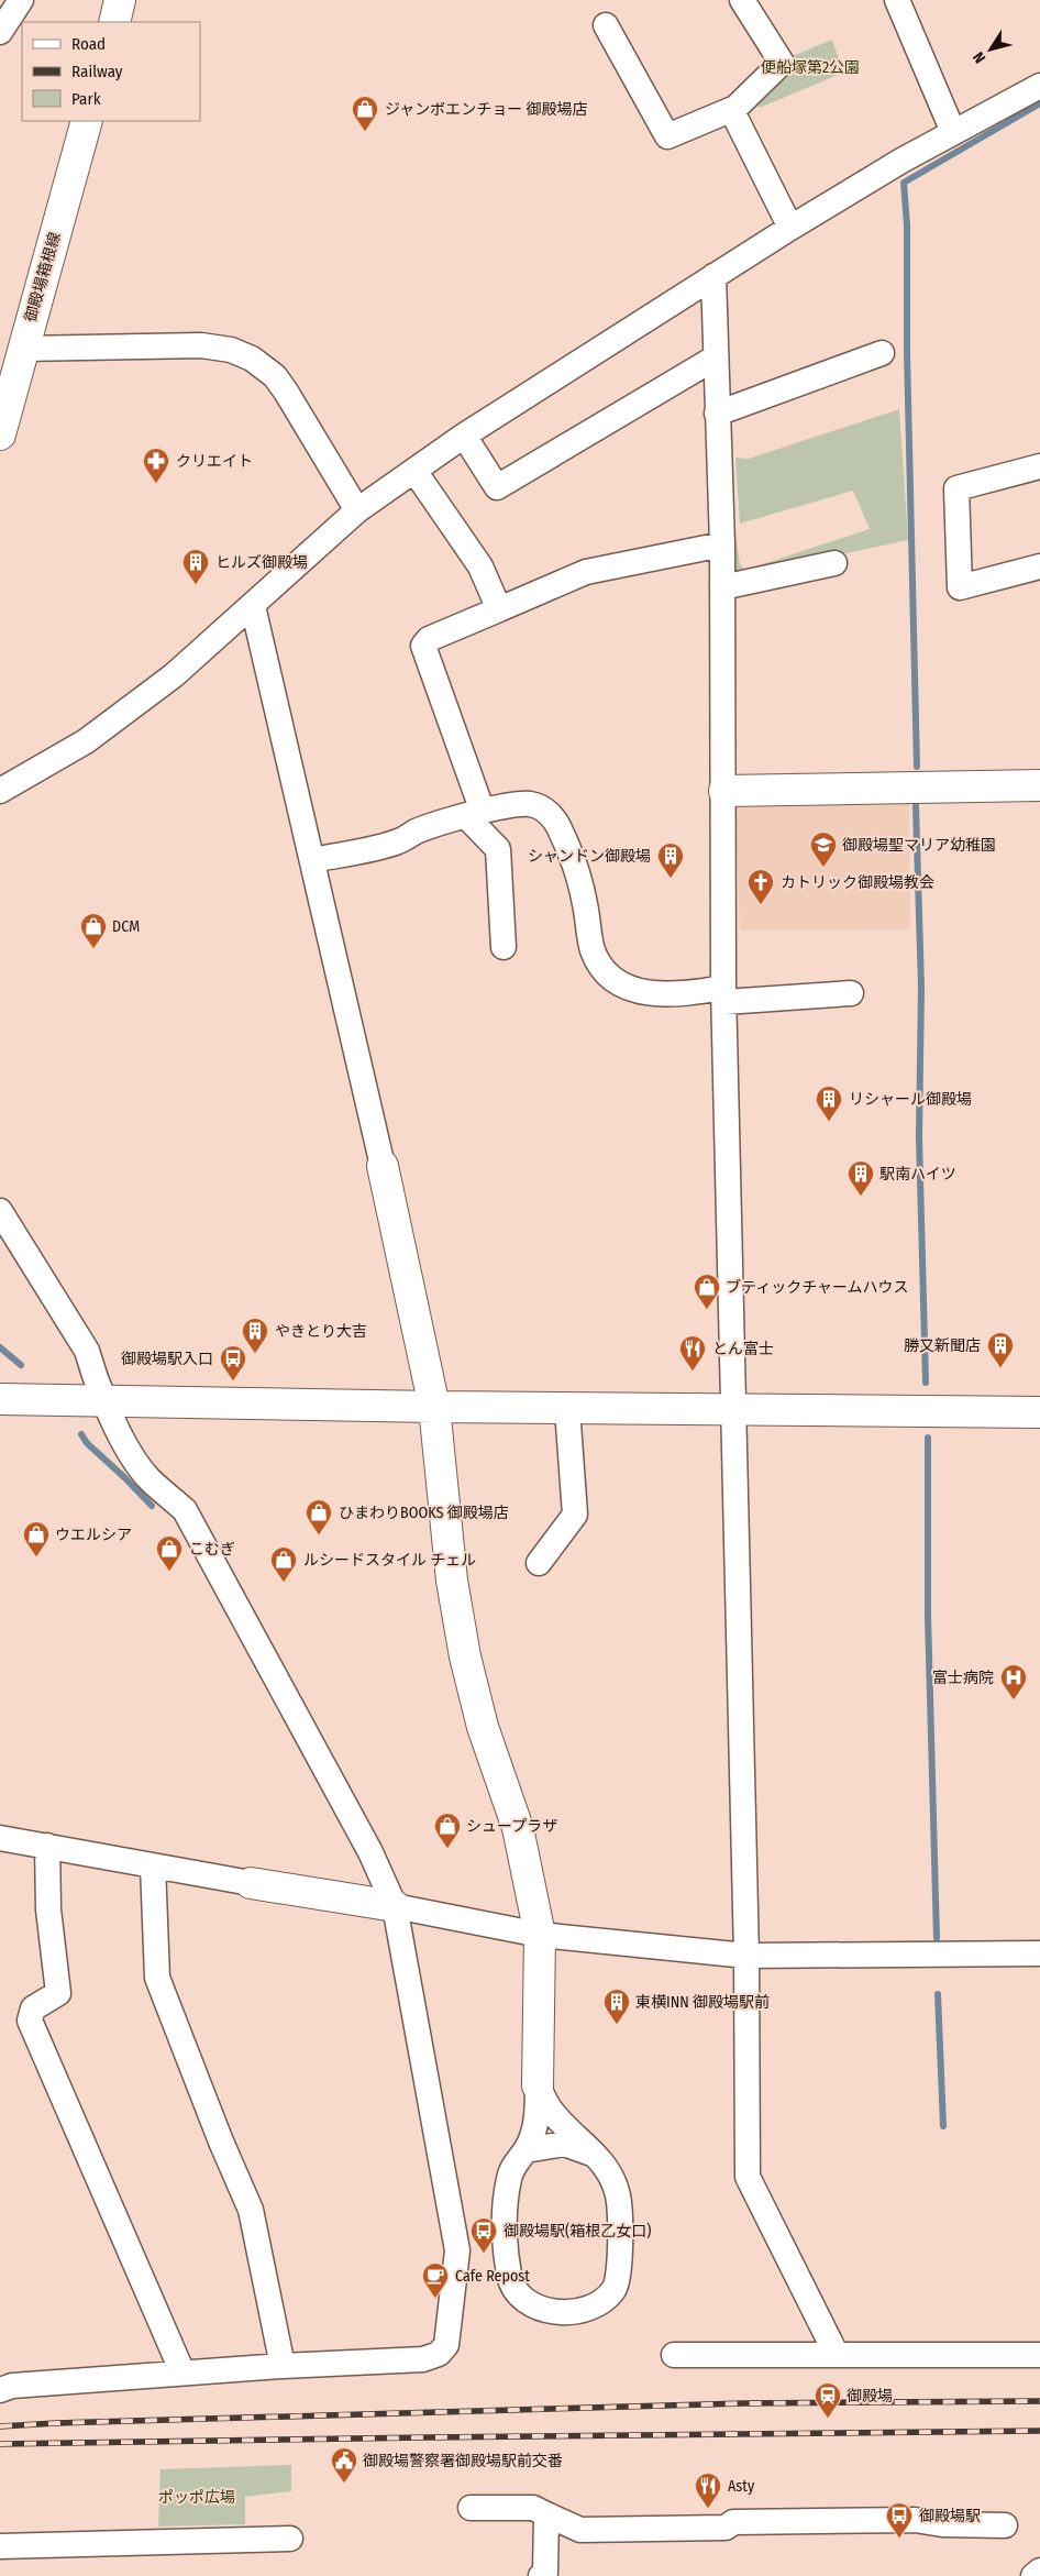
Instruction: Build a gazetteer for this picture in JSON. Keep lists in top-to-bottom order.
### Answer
{
  "streets": {
    "street": ["御殿場箱根線"]
  },
  "parks": ["便船塚第2公園", "ポッポ広場"],
  "places": {
    "shop": [
      "ジャンボエンチョー 御殿場店",
      "DCM",
      "ブティックチャームハウス",
      "ひまわりBOOKS 御殿場店",
      "ウエルシア",
      "こむぎ",
      "ルシードスタイル チェル",
      "シュープラザ"
    ],
    "pharmacy": ["クリエイト"],
    "building": [
      "ヒルズ御殿場",
      "シャンドン御殿場",
      "リシャール御殿場",
      "駅南ハイツ",
      "やきとり大吉",
      "勝又新聞店",
      "東横INN 御殿場駅前"
    ],
    "school or university": ["御殿場聖マリア幼稚園"],
    "church": ["カトリック御殿場教会"],
    "restaurant": ["とん富士", "Asty"],
    "bus stop": ["御殿場駅入口", "御殿場駅(箱根乙女口)", "御殿場駅"],
    "hospital": ["富士病院"],
    "cafe": ["Cafe Repost"],
    "station": ["御殿場"],
    "public building": ["御殿場警察署御殿場駅前交番"]
  },
  "legend": ["Road", "Railway", "Park"],
  "north": "bottom left"
}
